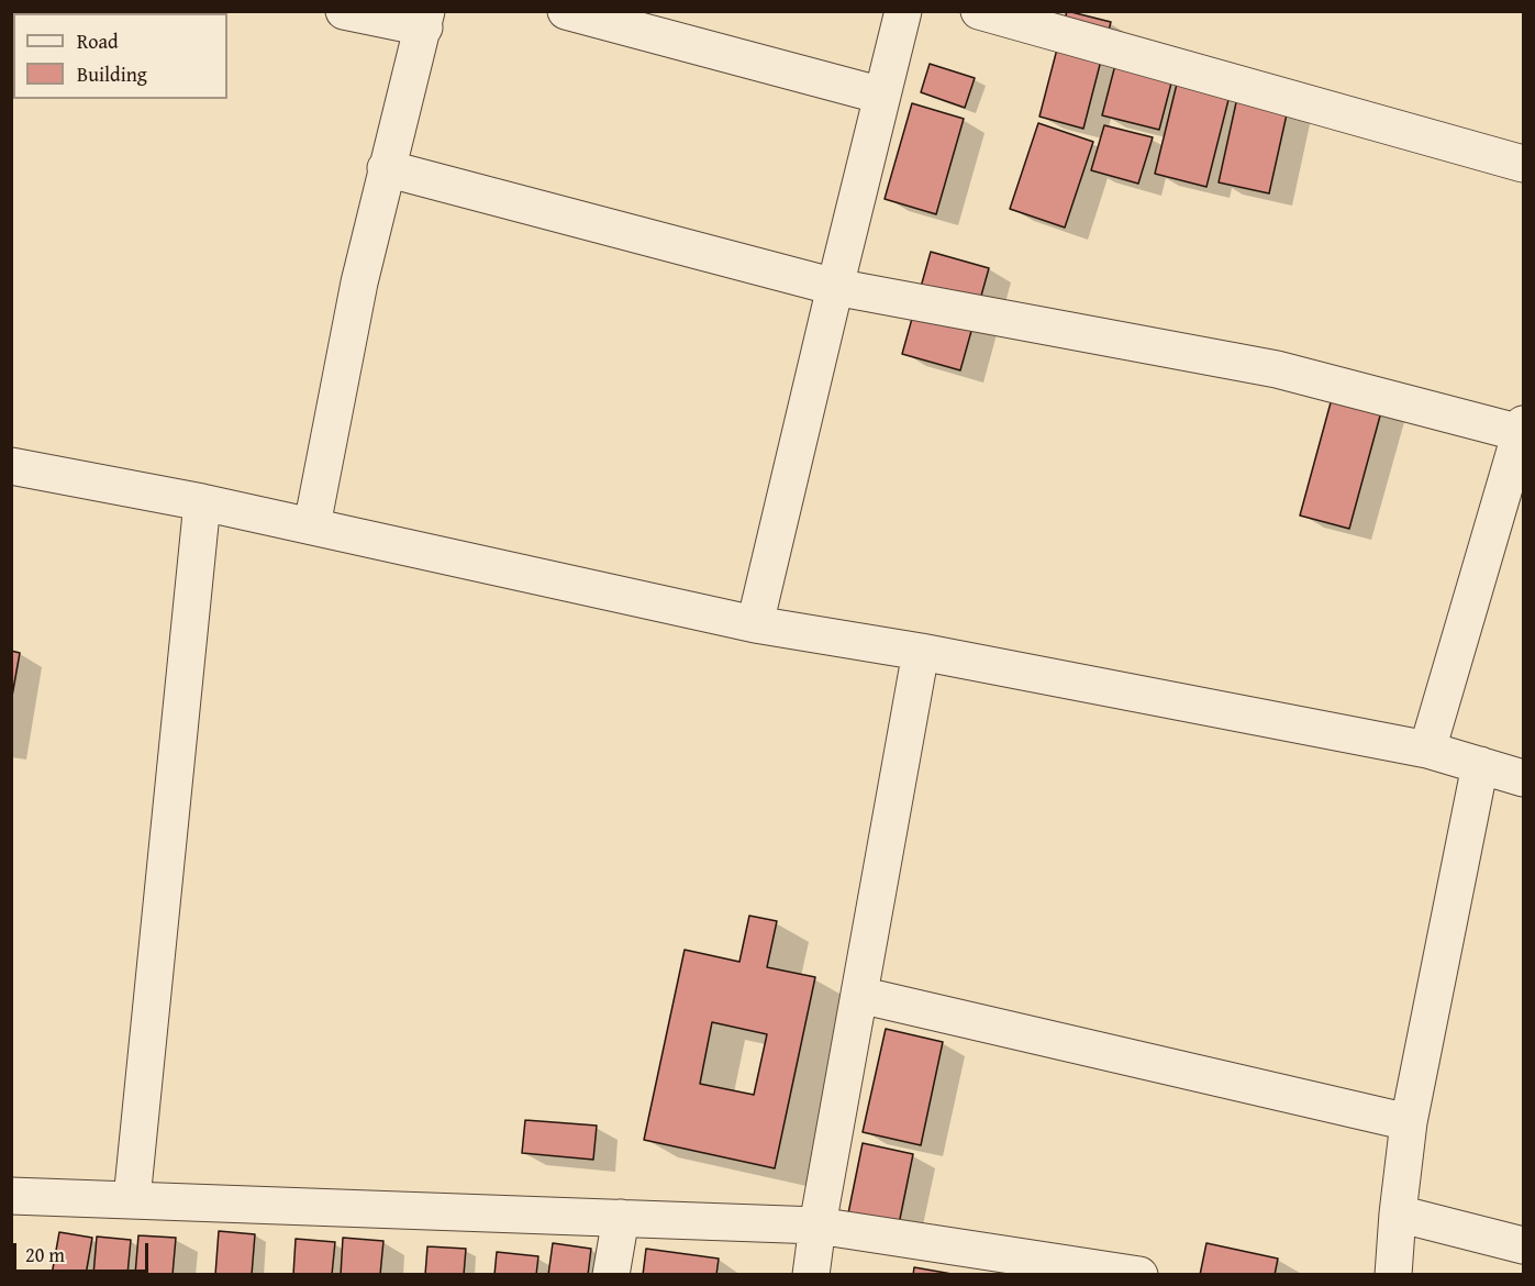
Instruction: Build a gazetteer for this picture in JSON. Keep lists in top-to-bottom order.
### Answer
{
  "legend": ["Road", "Building"],
  "scale_bar": "20 m"
}
